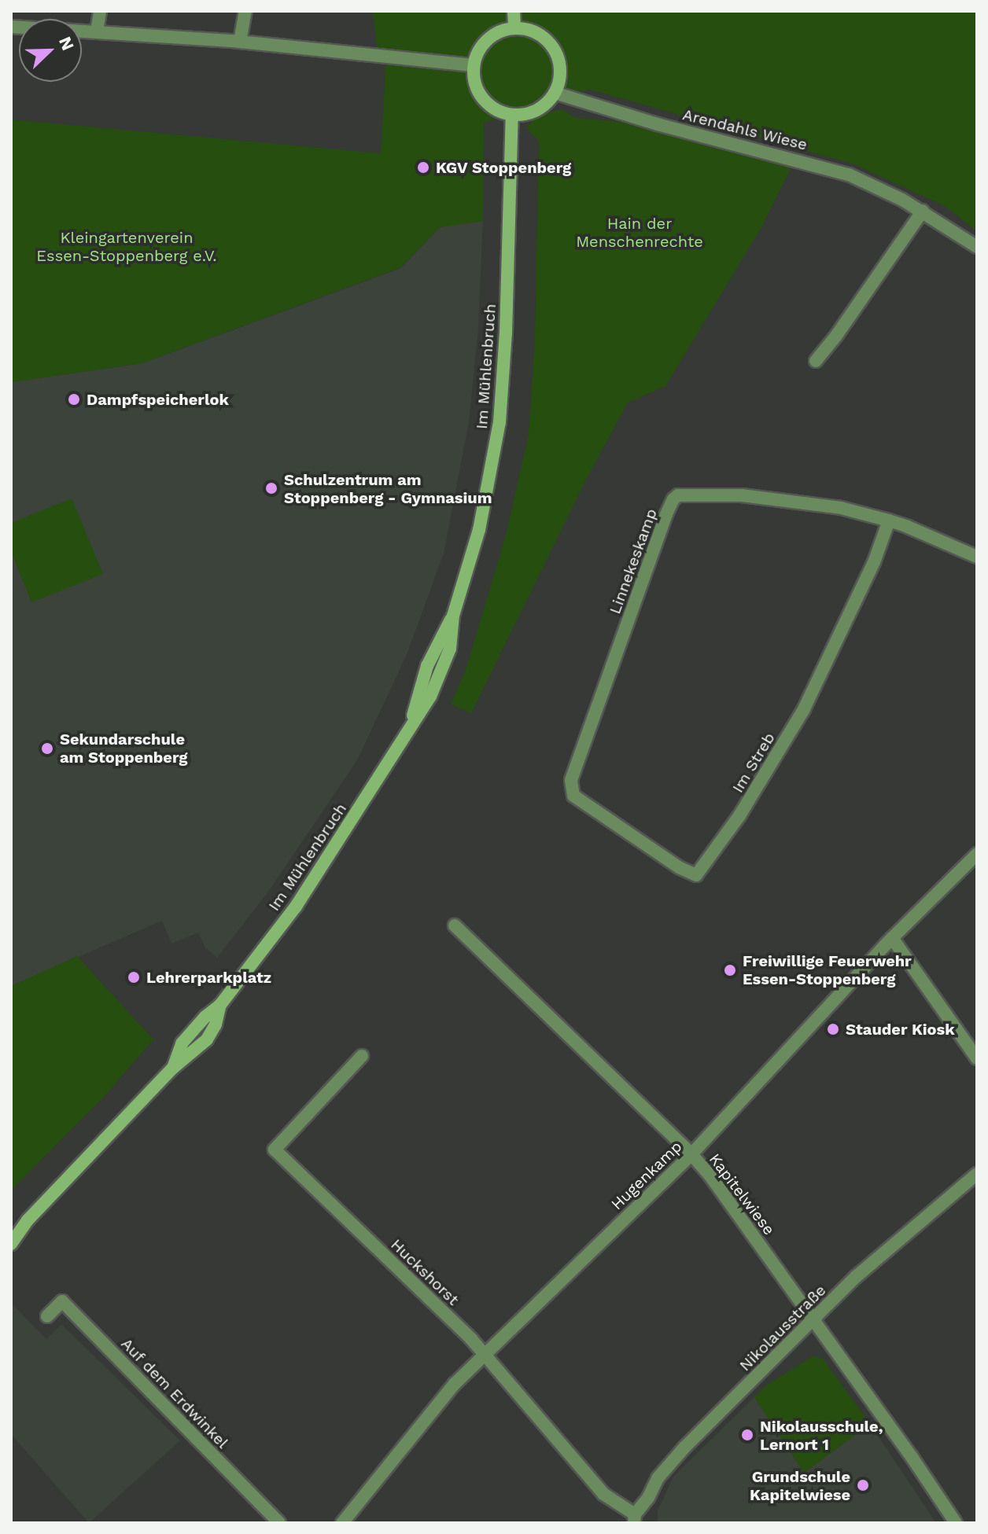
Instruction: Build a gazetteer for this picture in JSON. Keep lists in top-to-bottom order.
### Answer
{
  "streets": {
    "main road": ["Im Mühlenbruch"],
    "street": [
      "Arendahls Wiese",
      "Linnekeskamp",
      "Im Streb",
      "Hugenkamp",
      "Kapitelwiese",
      "Huckshorst",
      "Nikolausstraße",
      "Auf dem Erdwinkel"
    ]
  },
  "crossings": [
    ["Arendahls Wiese", "Im Mühlenbruch"],
    ["Linnekeskamp", "Im Streb"],
    ["Hugenkamp", "Kapitelwiese"],
    ["Hugenkamp", "Huckshorst"],
    ["Kapitelwiese", "Nikolausstraße"],
    ["Huckshorst", "Nikolausstraße"]
  ],
  "parks": ["Hain der Menschenrechte", "Kleingartenverein Essen-Stoppenberg e.V."],
  "places": [
    "KGV Stoppenberg",
    "Dampfspeicherlok",
    "Schulzentrum am Stoppenberg - Gymnasium",
    "Sekundarschule am Stoppenberg",
    "Freiwillige Feuerwehr Essen-Stoppenberg",
    "Lehrerparkplatz",
    "Stauder Kiosk",
    "Nikolausschule, Lernort 1",
    "Grundschule Kapitelwiese"
  ],
  "north": "top right"
}
